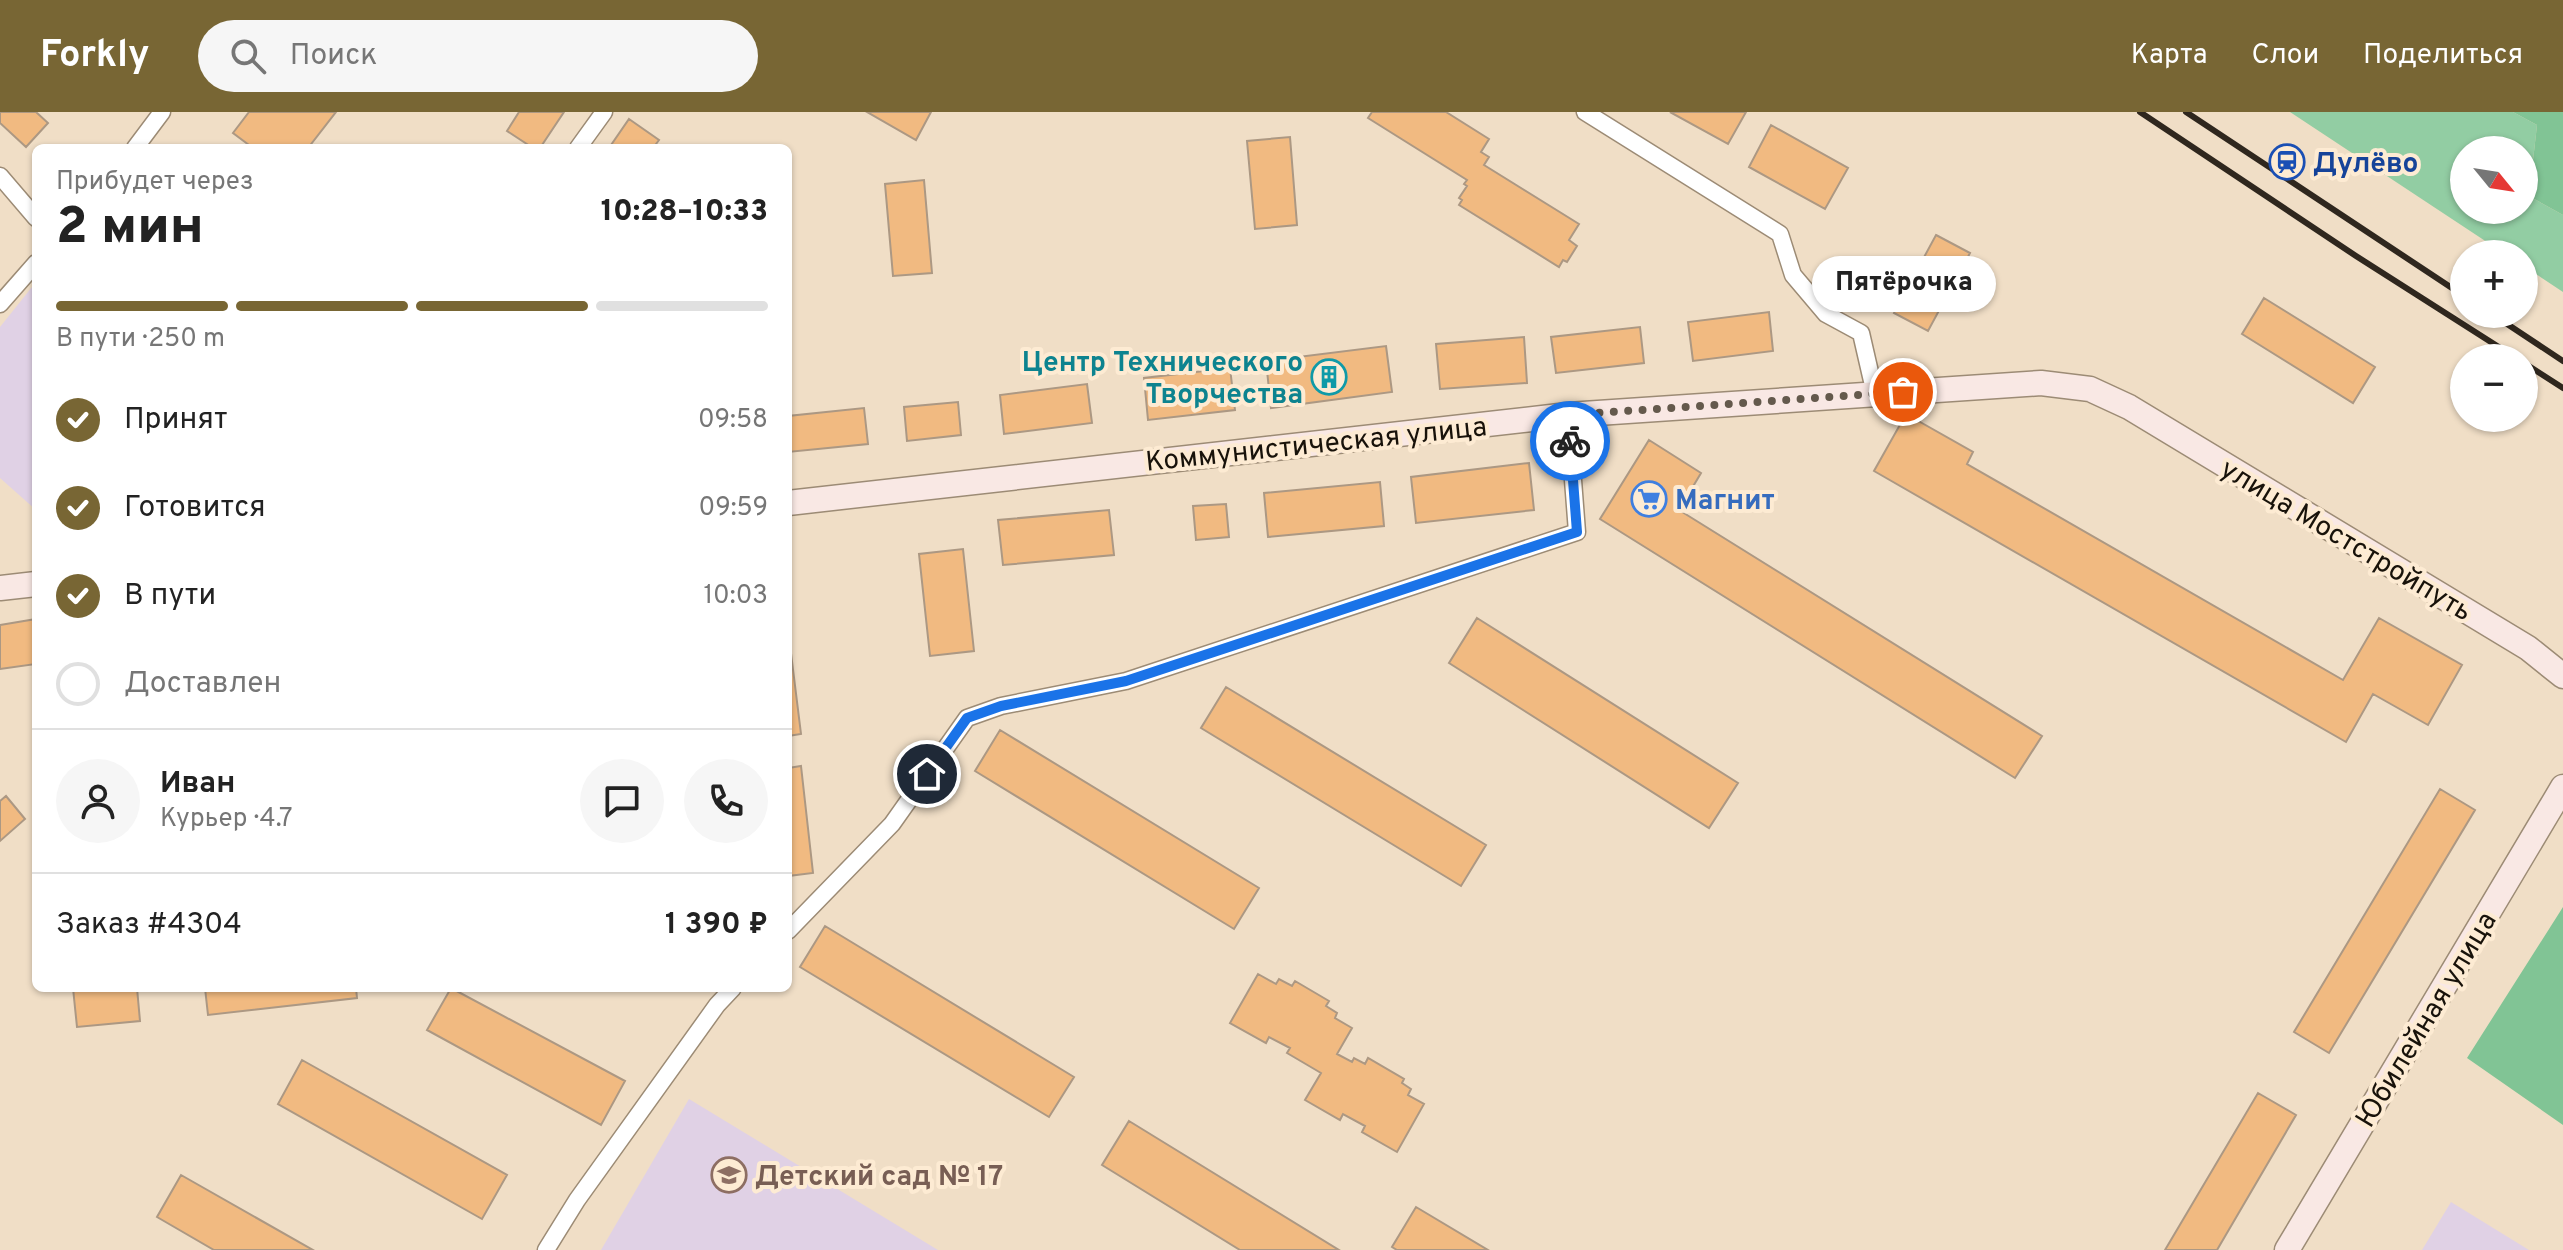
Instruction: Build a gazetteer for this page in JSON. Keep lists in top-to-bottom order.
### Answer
{
  "streets": {
    "street": ["Коммунистическая улица", "улица Мостстройпуть", "Юбилейная улица"]
  },
  "crossings": [
    ["Коммунистическая улица", "улица Мостстройпуть"]
  ],
  "places": {
    "station": ["Дулёво"],
    "building": ["Центр Технического Творчества"],
    "other": ["Пятёрочка"],
    "supermarket": ["Магнит"],
    "school or university": ["Детский сад № 17"]
  },
  "north": "bottom right",
  "page": {
    "header": "Forkly",
    "search": "Поиск",
    "nav": ["Карта", "Слои", "Поделиться"],
    "map_buttons": ["+", "−"],
    "heading": ["2 мин", "Прибудет через", "10:28–10:33"],
    "panel": [
      "Иван",
      "Курьер · 4.7",
      "Заказ #4304",
      "1 390 ₽"
    ],
    "bubble": "Пятёрочка",
    "bar": "В пути · 250 m",
    "list": [
      ["Принят", "09:58"],
      ["Готовится", "09:59"],
      ["В пути", "10:03"],
      "Доставлен"
    ]
  }
}
